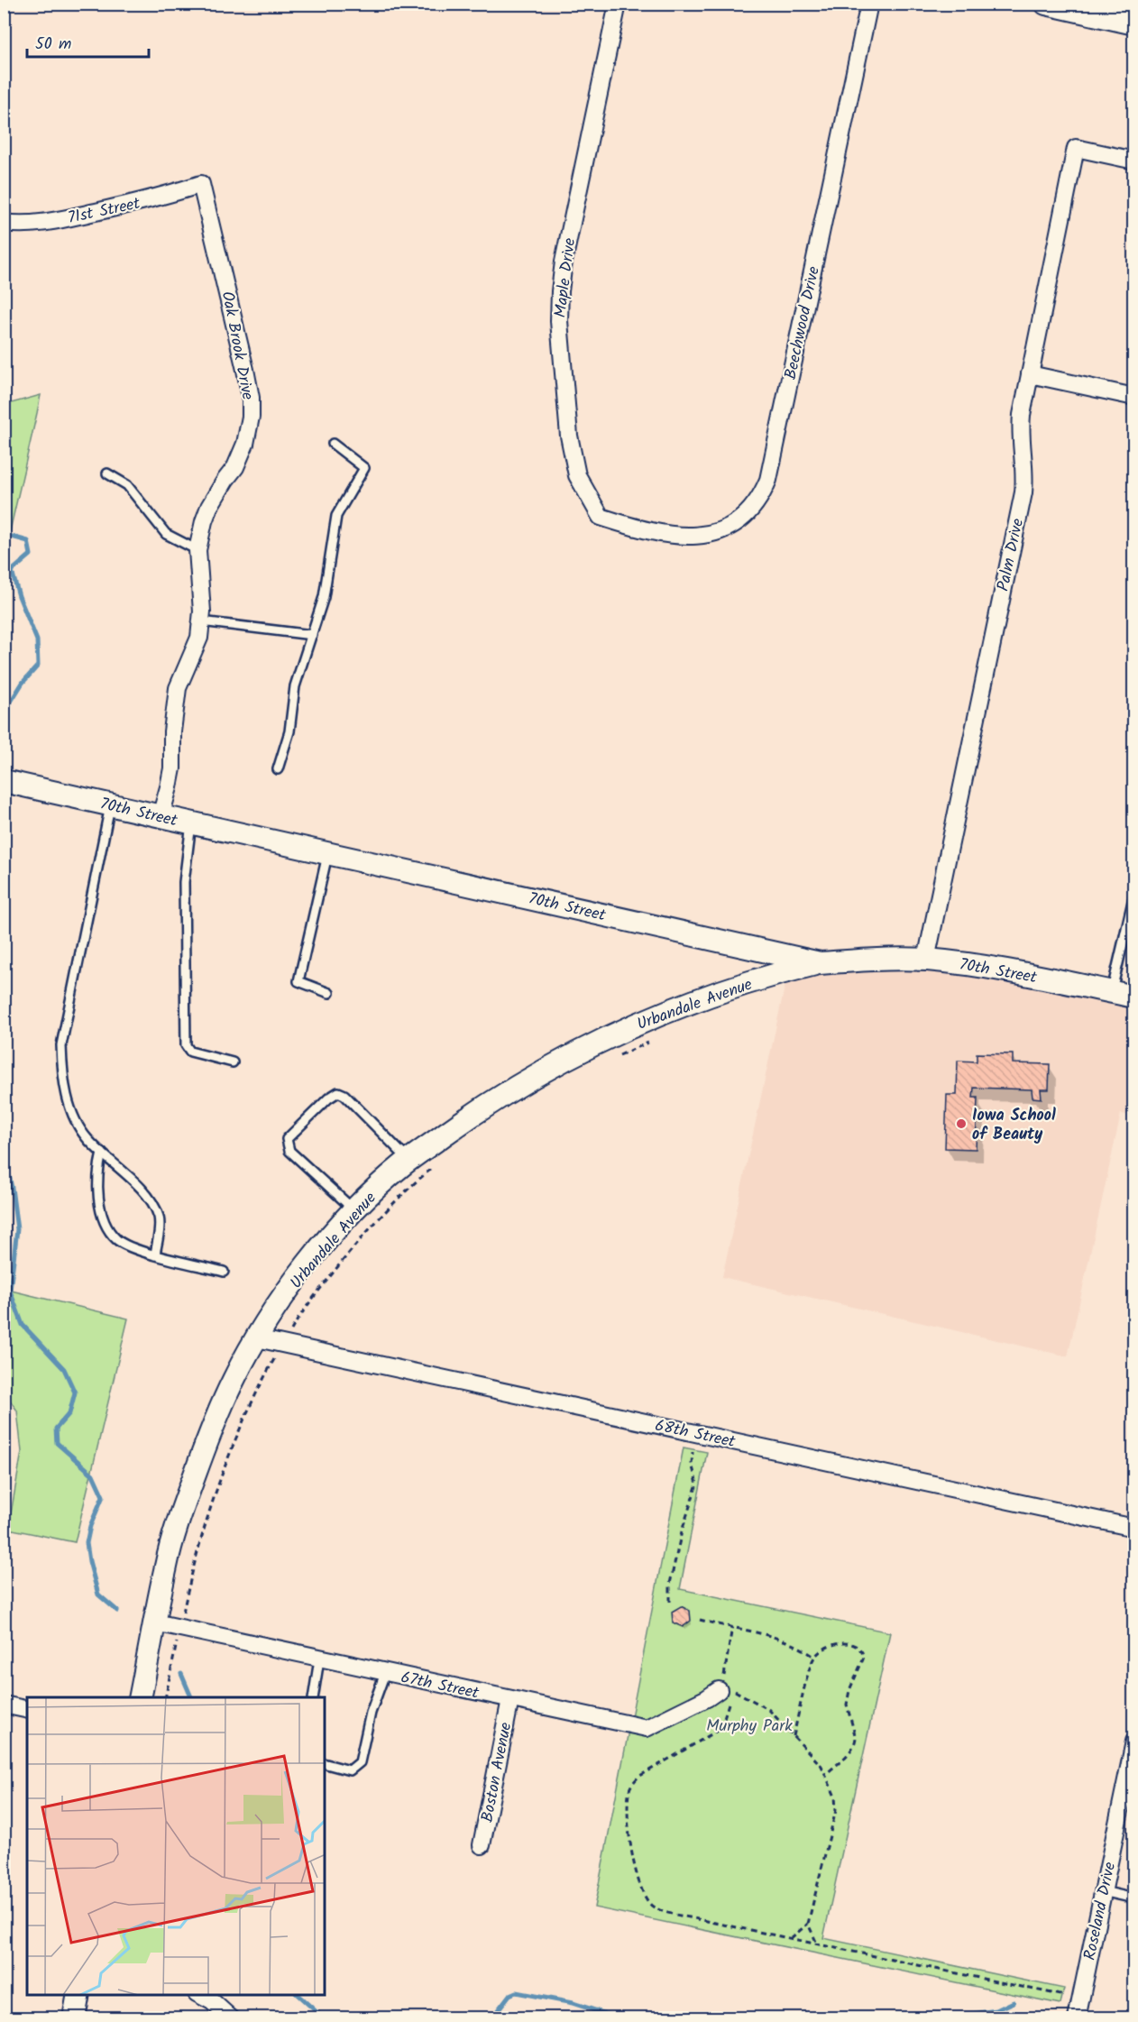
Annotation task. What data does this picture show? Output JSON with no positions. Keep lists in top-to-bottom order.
{
  "streets": {
    "street": [
      "71st Street",
      "Maple Drive",
      "Beechwood Drive",
      "Oak Brook Drive",
      "Palm Drive",
      "70th Street",
      "Urbandale Avenue",
      "68th Street",
      "67th Street",
      "Boston Avenue",
      "Roseland Drive"
    ]
  },
  "crossings": [
    ["71st Street", "Oak Brook Drive"],
    ["Maple Drive", "Beechwood Drive"],
    ["Oak Brook Drive", "70th Street"],
    ["Palm Drive", "70th Street"],
    ["70th Street", "Urbandale Avenue"],
    ["Urbandale Avenue", "68th Street"],
    ["Urbandale Avenue", "67th Street"],
    ["67th Street", "Boston Avenue"]
  ],
  "parks": ["Murphy Park"],
  "places": ["Iowa School of Beauty"],
  "scale_bar": "50 m"
}
